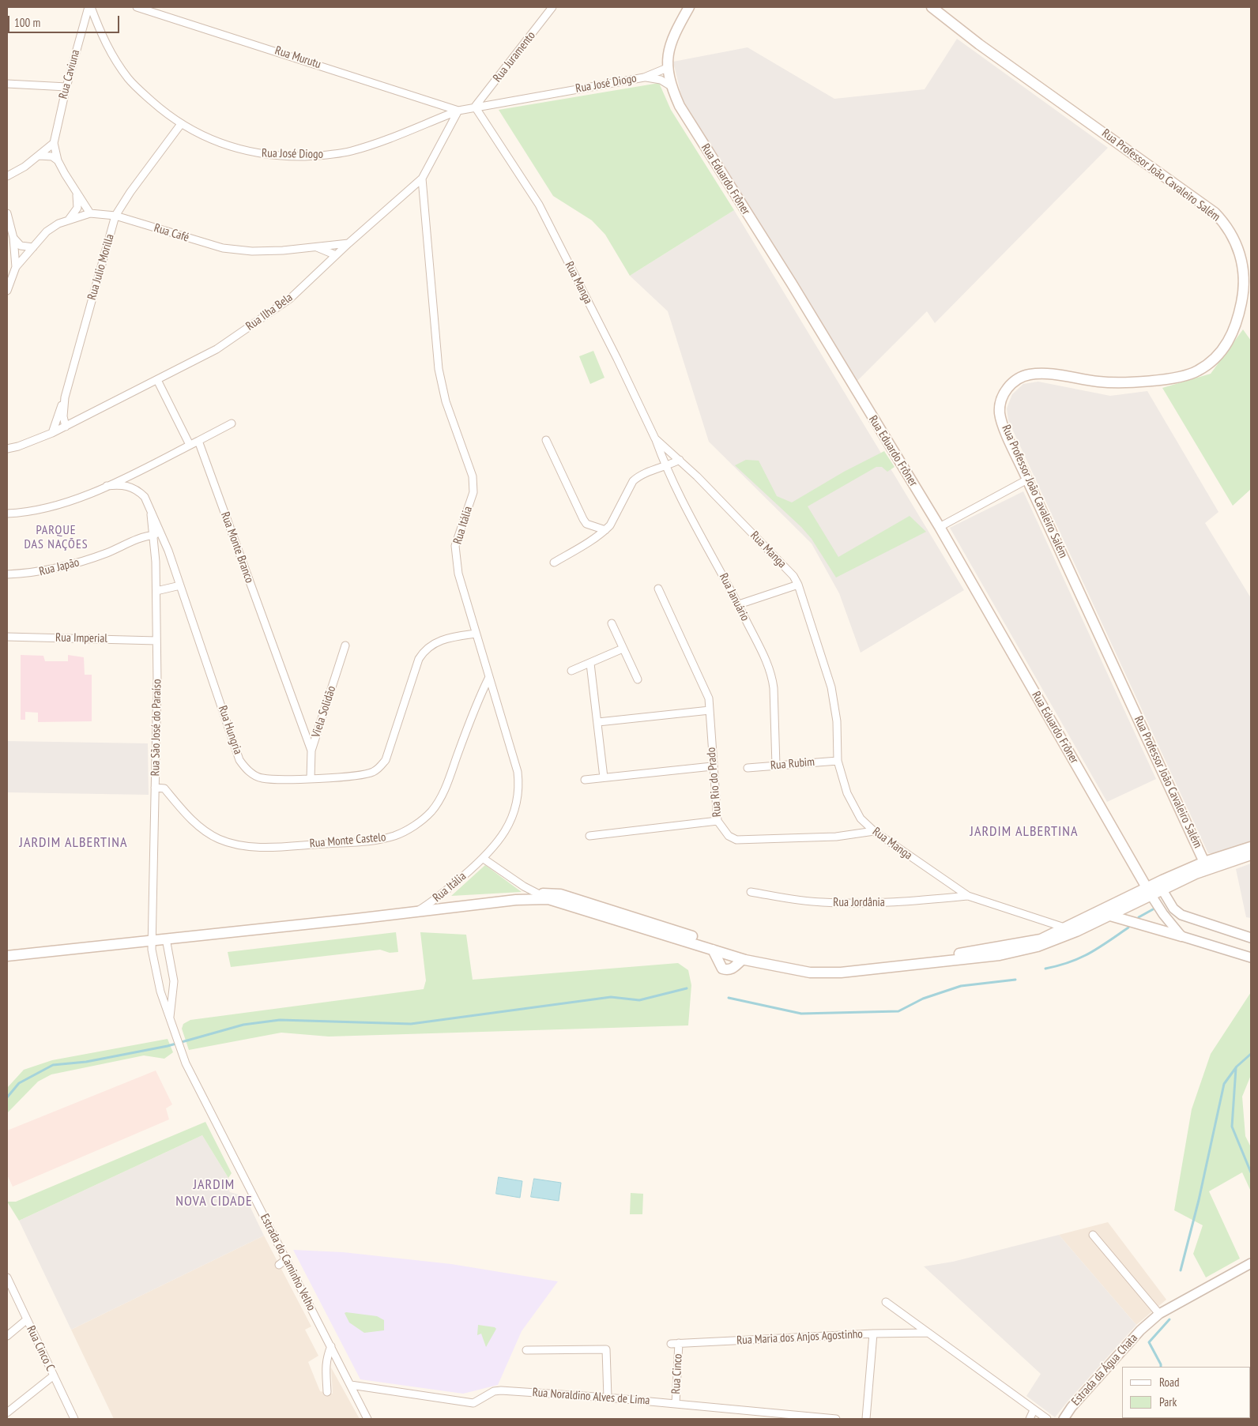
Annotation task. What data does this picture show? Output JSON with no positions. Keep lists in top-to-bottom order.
{
  "streets": {
    "main road": ["Rua Professor João Cavaleiro Salém", "Rua Eduardo Frôner"],
    "street": [
      "Rua Juramento",
      "Rua Murutu",
      "Rua Caviuna",
      "Rua José Diogo",
      "Rua Café",
      "Rua Julio Morilla",
      "Rua Manga",
      "Rua Ilha Bela",
      "Rua Itália",
      "Rua Monte Branco",
      "Rua Japão",
      "Rua Januário",
      "Rua Imperial",
      "Viela Solidão",
      "Rua São José do Paraíso",
      "Rua Hungria",
      "Rua Rubim",
      "Rua Rio do Prado",
      "Rua Monte Castelo",
      "Rua Jordânia",
      "Estrada do Caminho Velho",
      "Rua Maria dos Anjos Agostinho",
      "Rua Cinco C",
      "Estrada da Água Chata",
      "Rua Cinco",
      "Rua Noraldino Alves de Lima"
    ]
  },
  "crossings": [
    ["Rua Juramento", "Rua José Diogo"],
    ["Rua Juramento", "Rua Manga"],
    ["Rua Murutu", "Rua José Diogo"],
    ["Rua Murutu", "Rua Ilha Bela"],
    ["Rua Caviuna", "Rua José Diogo"],
    ["Rua José Diogo", "Rua Eduardo Frôner"],
    ["Rua José Diogo", "Rua Julio Morilla"],
    ["Rua José Diogo", "Rua Manga"],
    ["Rua José Diogo", "Rua Ilha Bela"],
    ["Rua Café", "Rua Julio Morilla"],
    ["Rua Café", "Rua Ilha Bela"],
    ["Rua Julio Morilla", "Rua Ilha Bela"],
    ["Rua Manga", "Rua Januário"],
    ["Rua Manga", "Rua Rubim"],
    ["Rua Manga", "Rua Rio do Prado"],
    ["Rua Manga", "Rua Jordânia"],
    ["Rua Ilha Bela", "Rua Itália"],
    ["Rua Itália", "Rua Hungria"],
    ["Rua Itália", "Rua Monte Castelo"],
    ["Rua Monte Branco", "Viela Solidão"],
    ["Rua Japão", "Rua São José do Paraíso"],
    ["Rua Januário", "Rua Rubim"],
    ["Rua Imperial", "Rua São José do Paraíso"],
    ["Viela Solidão", "Rua Hungria"],
    ["Rua São José do Paraíso", "Rua Hungria"],
    ["Rua São José do Paraíso", "Rua Monte Castelo"],
    ["Rua São José do Paraíso", "Estrada do Caminho Velho"],
    ["Estrada do Caminho Velho", "Rua Noraldino Alves de Lima"],
    ["Rua Maria dos Anjos Agostinho", "Rua Cinco"],
    ["Rua Cinco", "Rua Noraldino Alves de Lima"]
  ],
  "districts": [
    "PARQUE DAS NAÇÕES",
    "JARDIM ALBERTINA",
    "JARDIM ALBERTINA",
    "JARDIM NOVA CIDADE"
  ],
  "legend": ["Road", "Park"],
  "scale_bar": "100 m"
}
